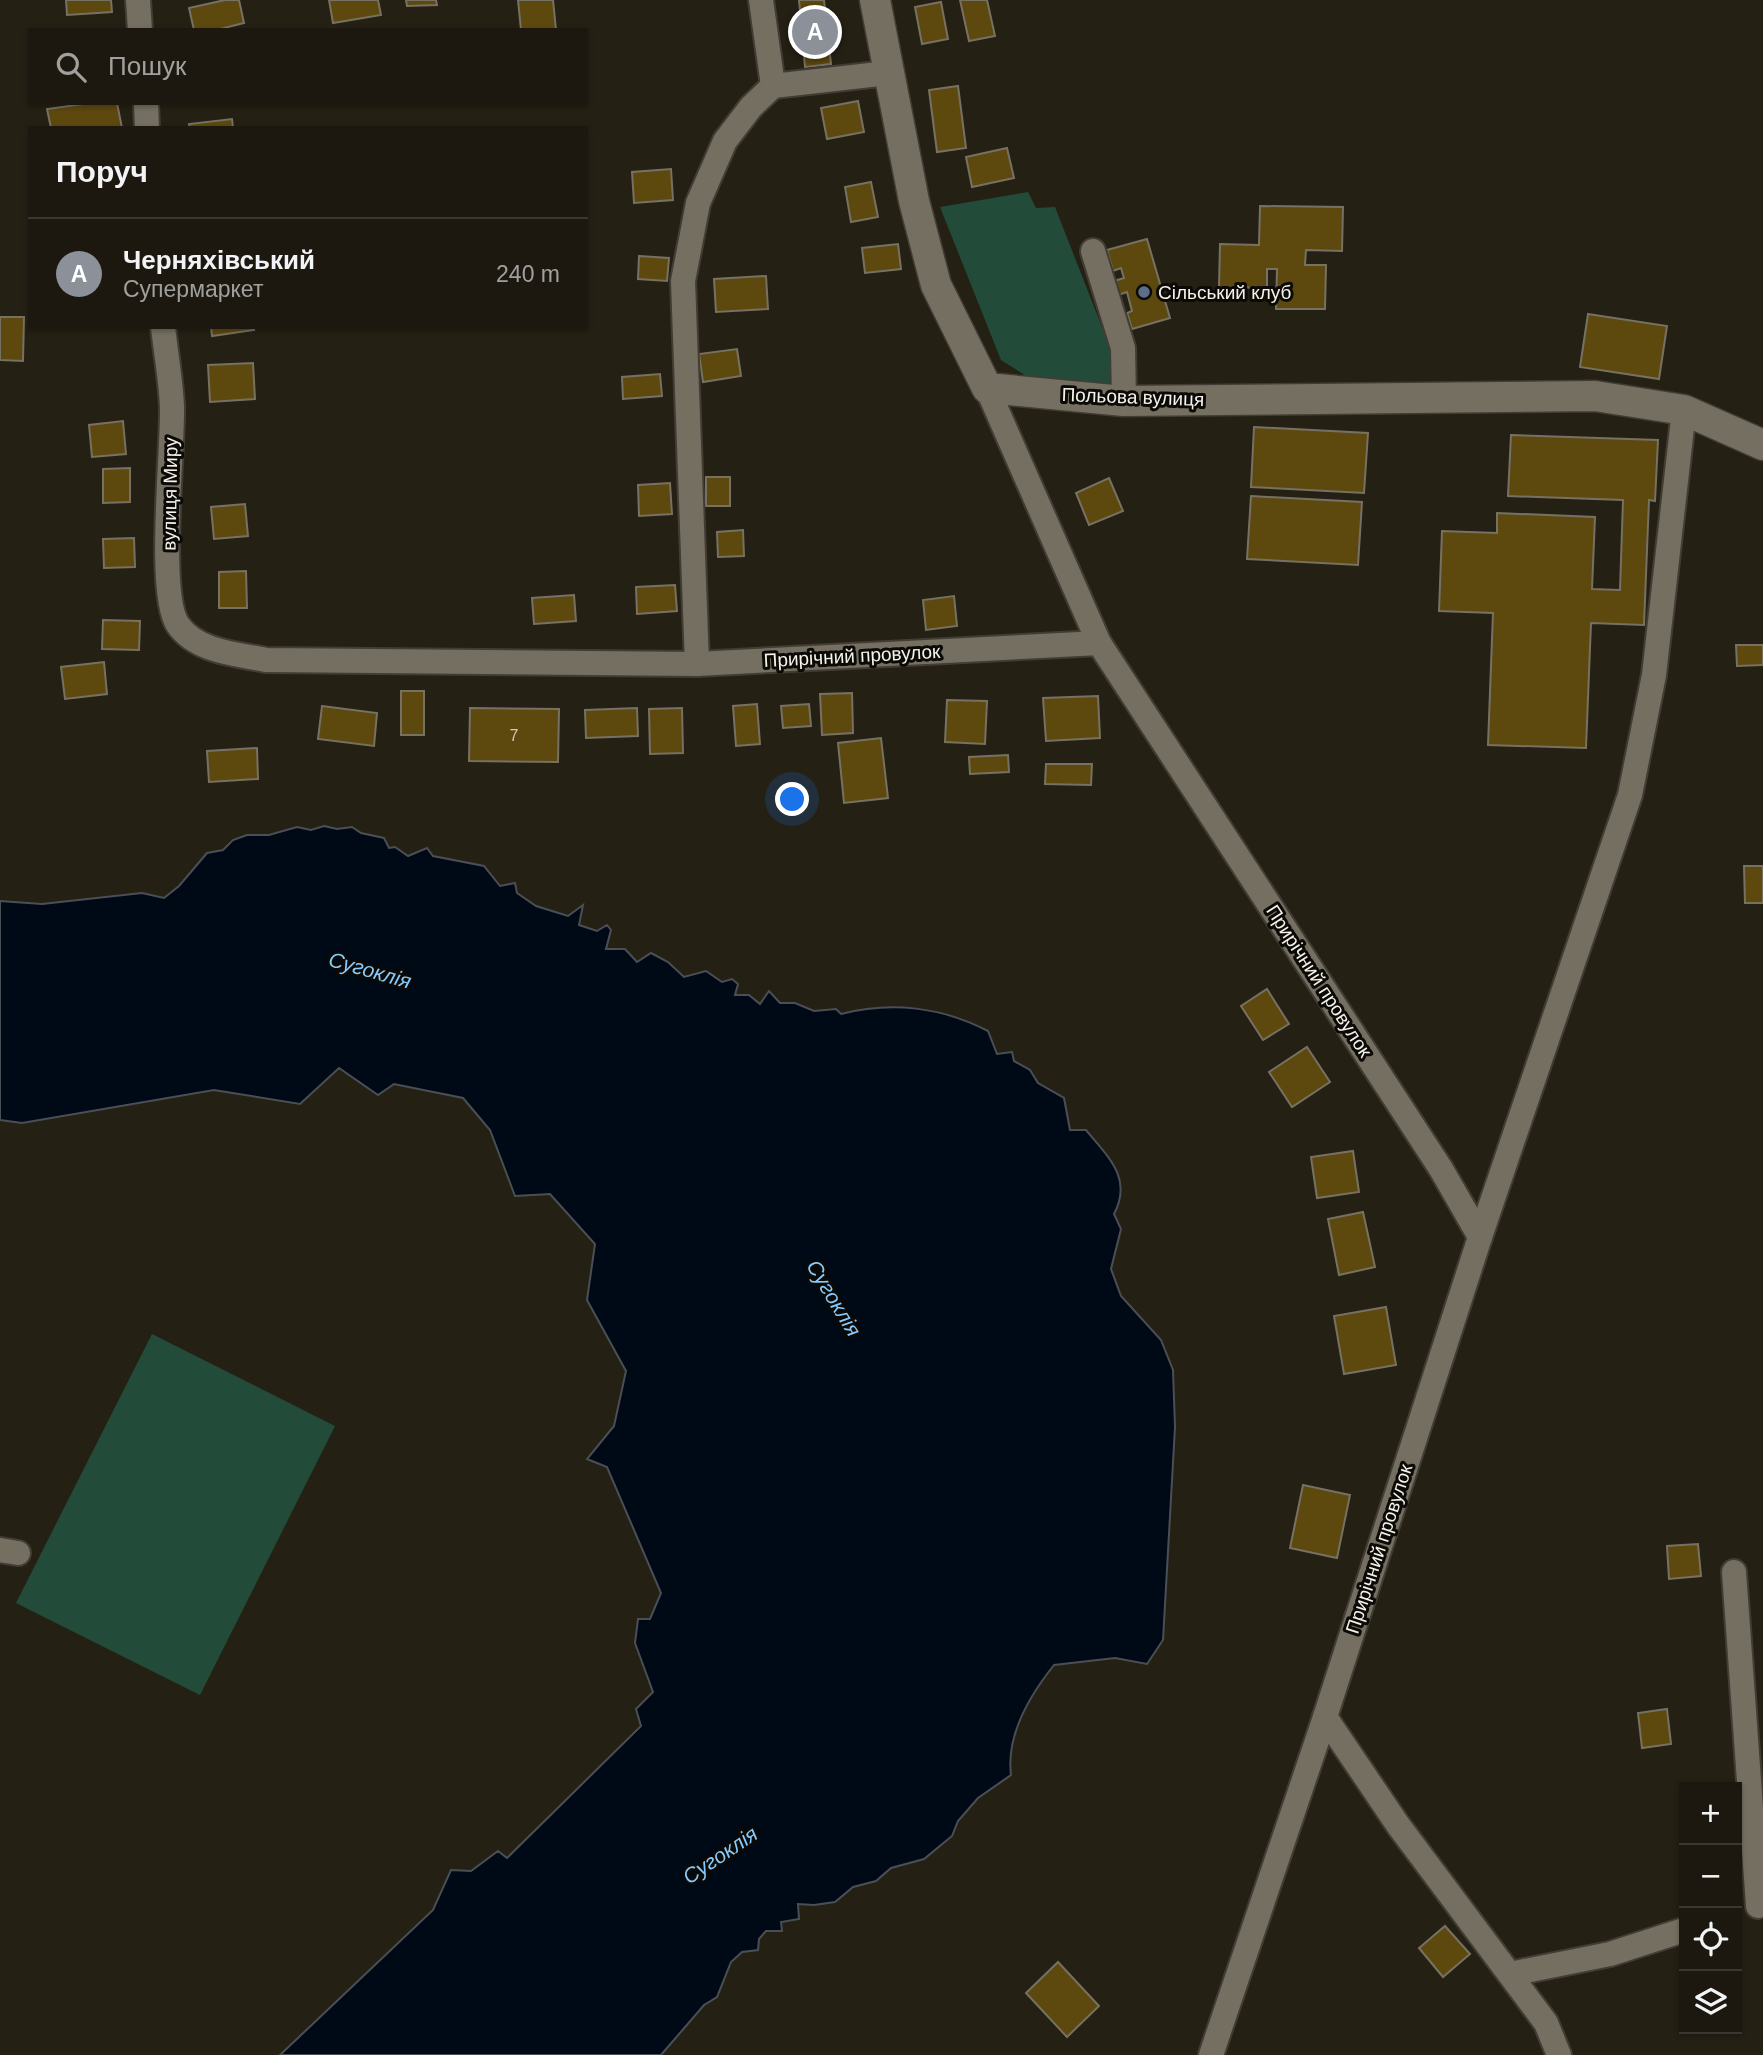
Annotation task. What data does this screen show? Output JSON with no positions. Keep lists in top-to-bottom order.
{
  "streets": {
    "street": ["Польова вулиця", "вулиця Миру", "Прирічний провулок"]
  },
  "crossings": [
    ["вулиця Миру", "Прирічний провулок"]
  ],
  "water": ["Сугоклія"],
  "places": ["Сільський клуб"],
  "house_numbers": ["7"],
  "page": {
    "pins": "A",
    "search": "Пошук",
    "heading": "Поруч",
    "list": [
      {
        "mark": "A",
        "name": "Черняхівський",
        "note": "Супермаркет",
        "value": "240 m"
      }
    ],
    "map_buttons": ["+", "−"]
  }
}
